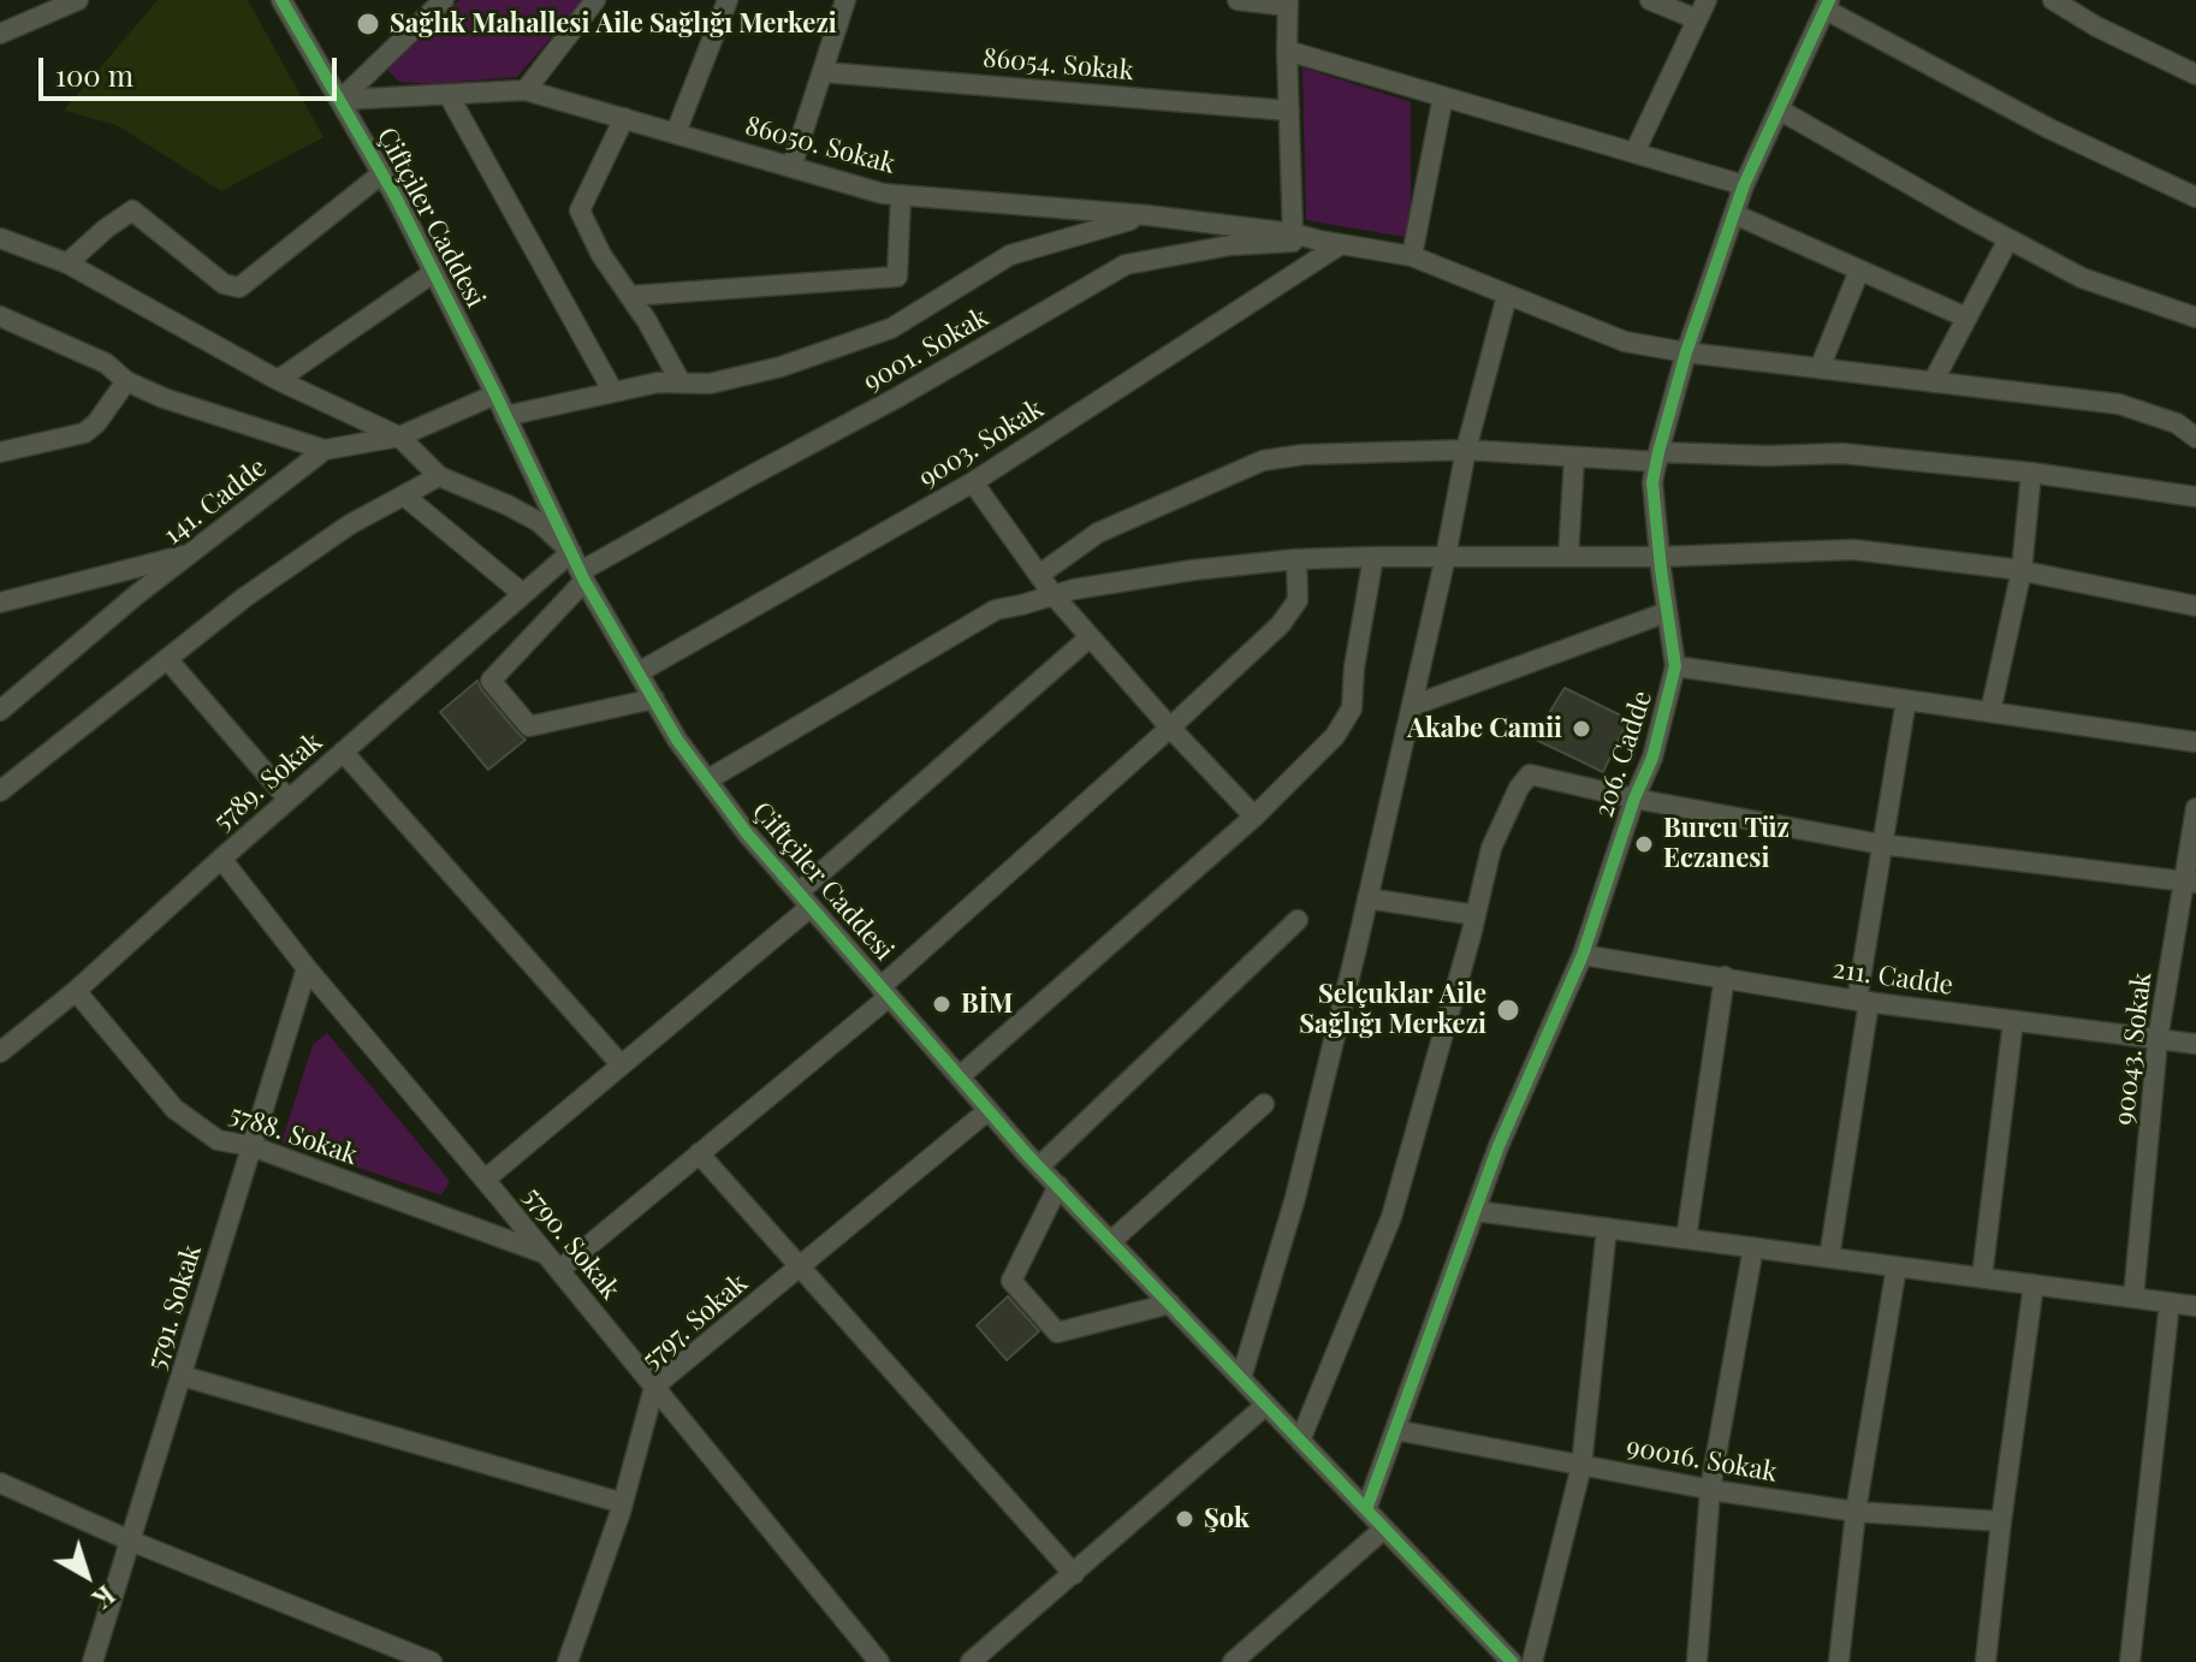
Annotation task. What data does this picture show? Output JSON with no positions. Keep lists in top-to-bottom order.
{
  "streets": {
    "street": [
      "86054. Sokak",
      "86050. Sokak",
      "Çiftçiler Caddesi",
      "9001. Sokak",
      "9003. Sokak",
      "141. Cadde",
      "206. Cadde",
      "5789. Sokak",
      "211. Cadde",
      "90043. Sokak",
      "5788. Sokak",
      "5790. Sokak",
      "5791. Sokak",
      "5797. Sokak",
      "90016. Sokak"
    ]
  },
  "crossings": [
    ["86050. Sokak", "Çiftçiler Caddesi"],
    ["86050. Sokak", "9001. Sokak"],
    ["Çiftçiler Caddesi", "9001. Sokak"],
    ["Çiftçiler Caddesi", "9003. Sokak"],
    ["Çiftçiler Caddesi", "141. Cadde"],
    ["Çiftçiler Caddesi", "206. Cadde"],
    ["Çiftçiler Caddesi", "5789. Sokak"],
    ["Çiftçiler Caddesi", "5797. Sokak"],
    ["206. Cadde", "211. Cadde"],
    ["206. Cadde", "90016. Sokak"],
    ["5789. Sokak", "5788. Sokak"],
    ["5789. Sokak", "5790. Sokak"],
    ["211. Cadde", "90043. Sokak"],
    ["5788. Sokak", "5790. Sokak"],
    ["5788. Sokak", "5791. Sokak"],
    ["5790. Sokak", "5791. Sokak"],
    ["5790. Sokak", "5797. Sokak"]
  ],
  "places": [
    "Sağlık Mahallesi Aile Sağlığı Merkezi",
    "Akabe Camii",
    "Burcu Tüz Eczanesi",
    "BİM",
    "Selçuklar Aile Sağlığı Merkezi",
    "Şok"
  ],
  "scale_bar": "100 m",
  "north": "bottom right"
}
